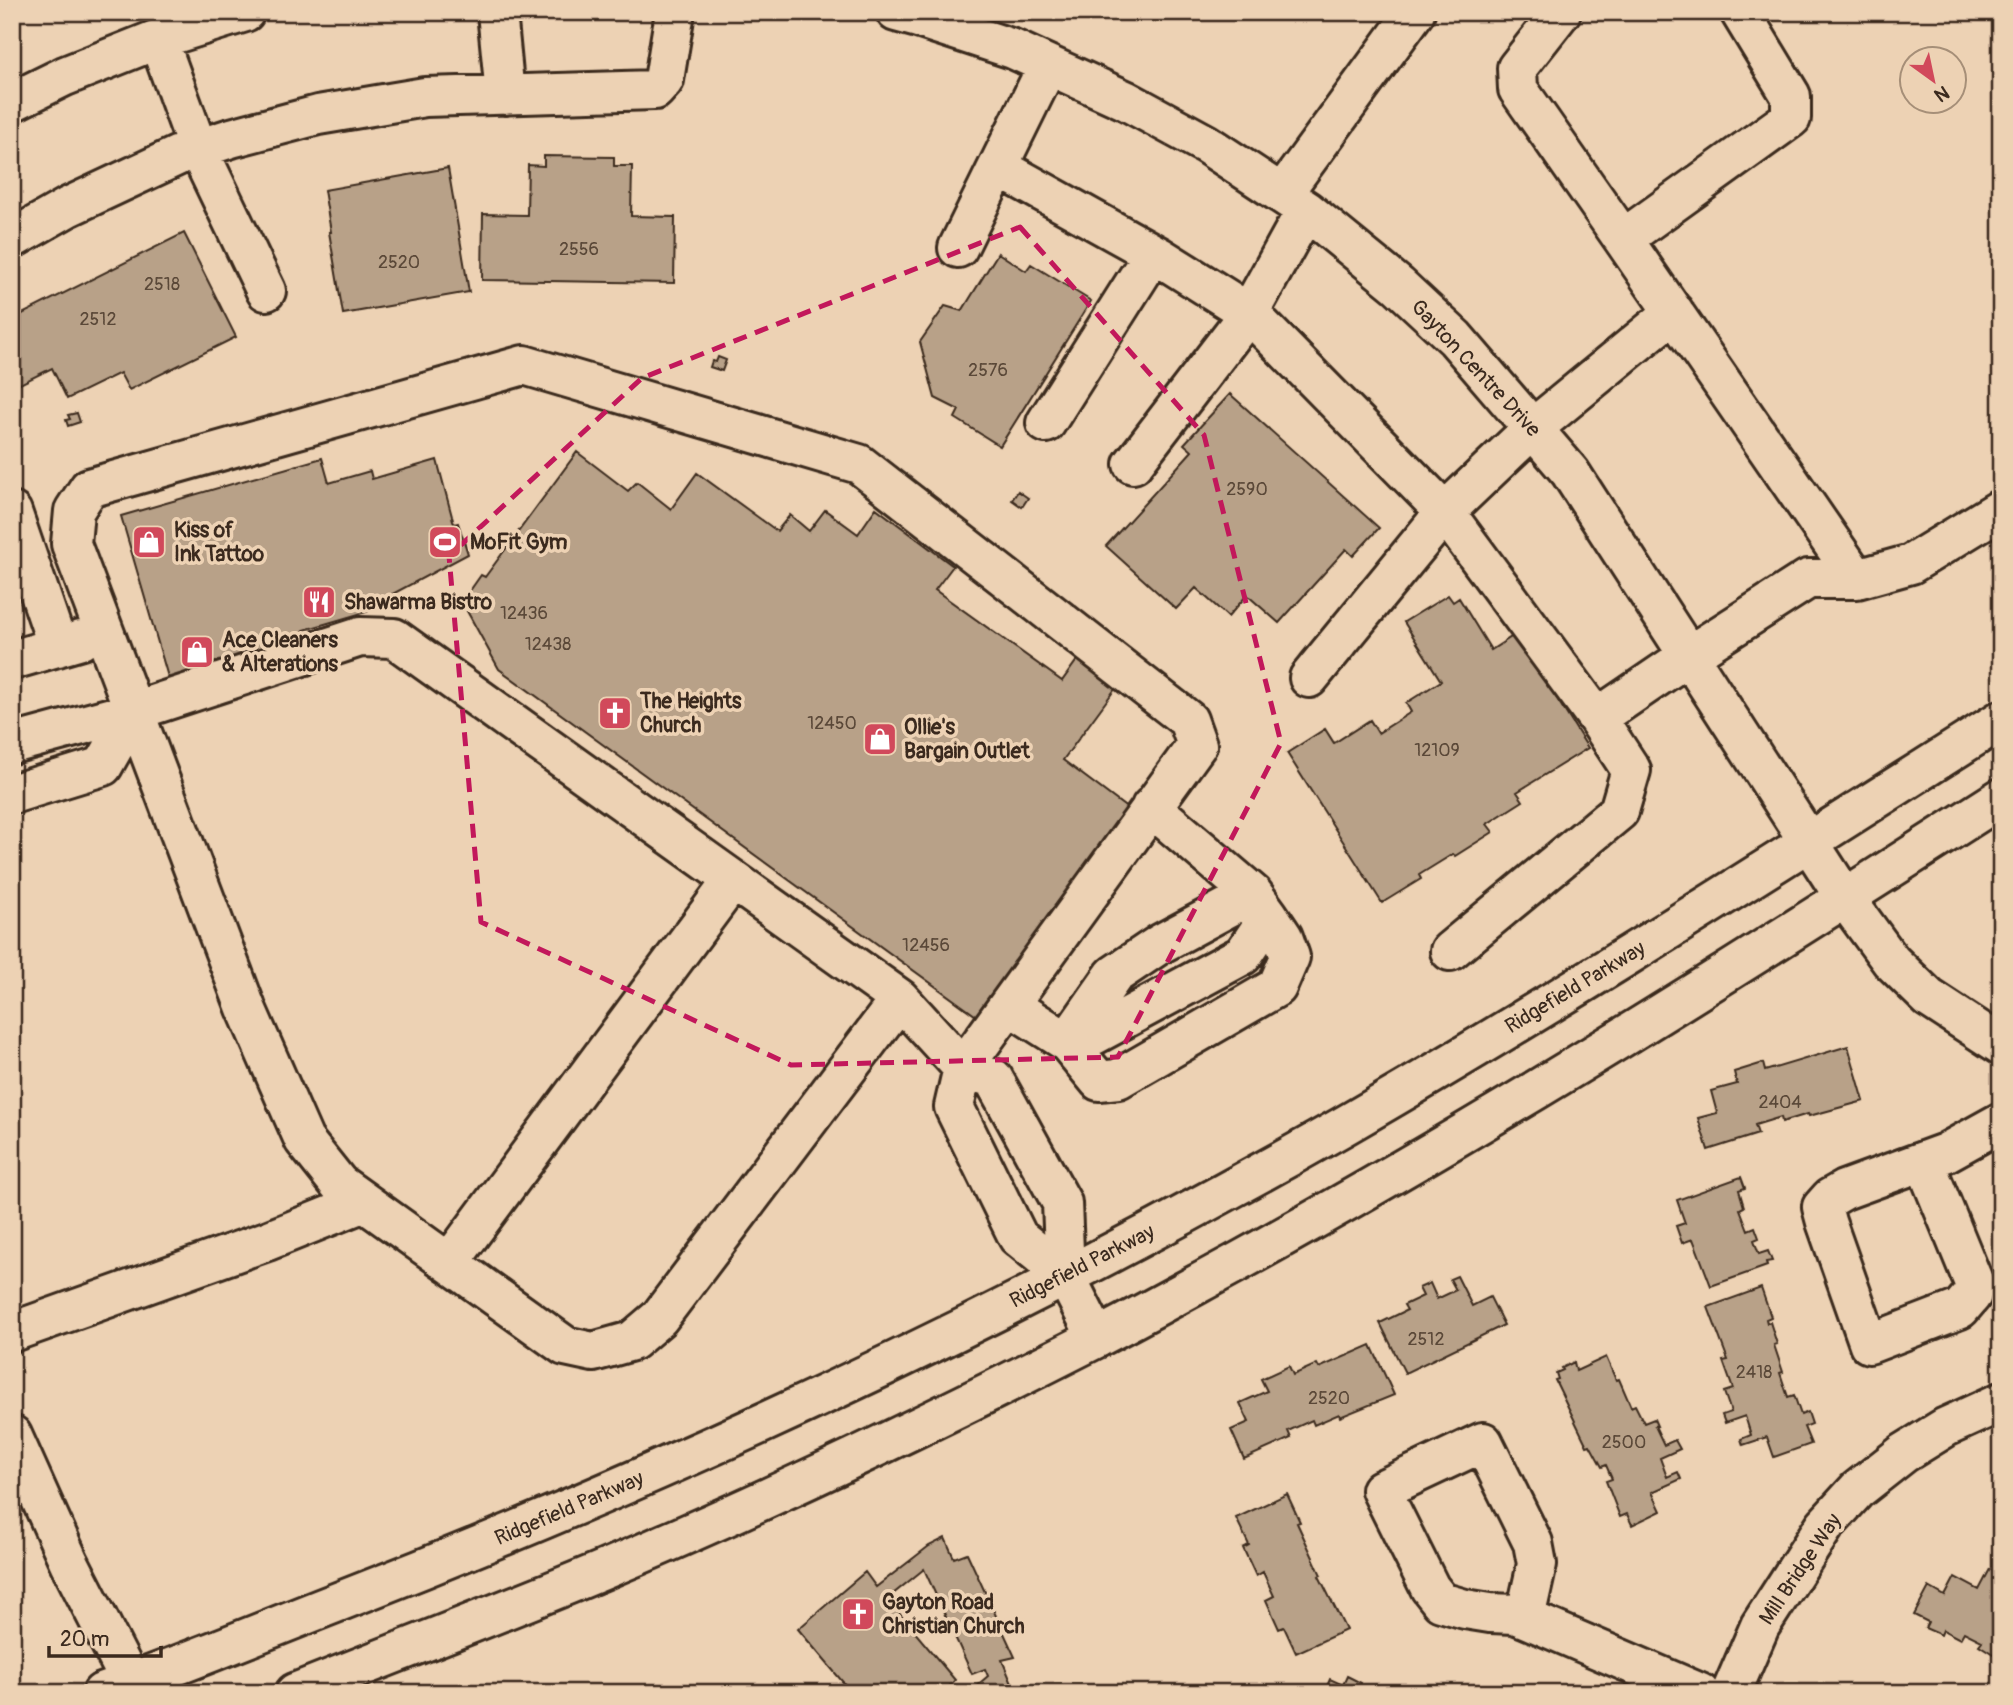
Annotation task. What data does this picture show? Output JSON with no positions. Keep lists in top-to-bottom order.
{
  "streets": {
    "main road": ["Gayton Centre Drive", "Ridgefield Parkway", "Mill Bridge Way"]
  },
  "crossings": [
    ["Gayton Centre Drive", "Ridgefield Parkway"]
  ],
  "places": {
    "shop": ["Kiss of Ink Tattoo", "Ace Cleaners & Alterations", "Ollie's Bargain Outlet"],
    "sports": ["MoFit Gym"],
    "restaurant": ["Shawarma Bistro"],
    "church": ["The Heights Church", "Gayton Road Christian Church"]
  },
  "house_numbers": [
    "2556",
    "2520",
    "2518",
    "2512",
    "2576",
    "2590",
    "12436",
    "12438",
    "12450",
    "12109",
    "12456",
    "2404",
    "2512",
    "2418",
    "2520",
    "2500"
  ],
  "scale_bar": "20 m",
  "north": "bottom right"
}
